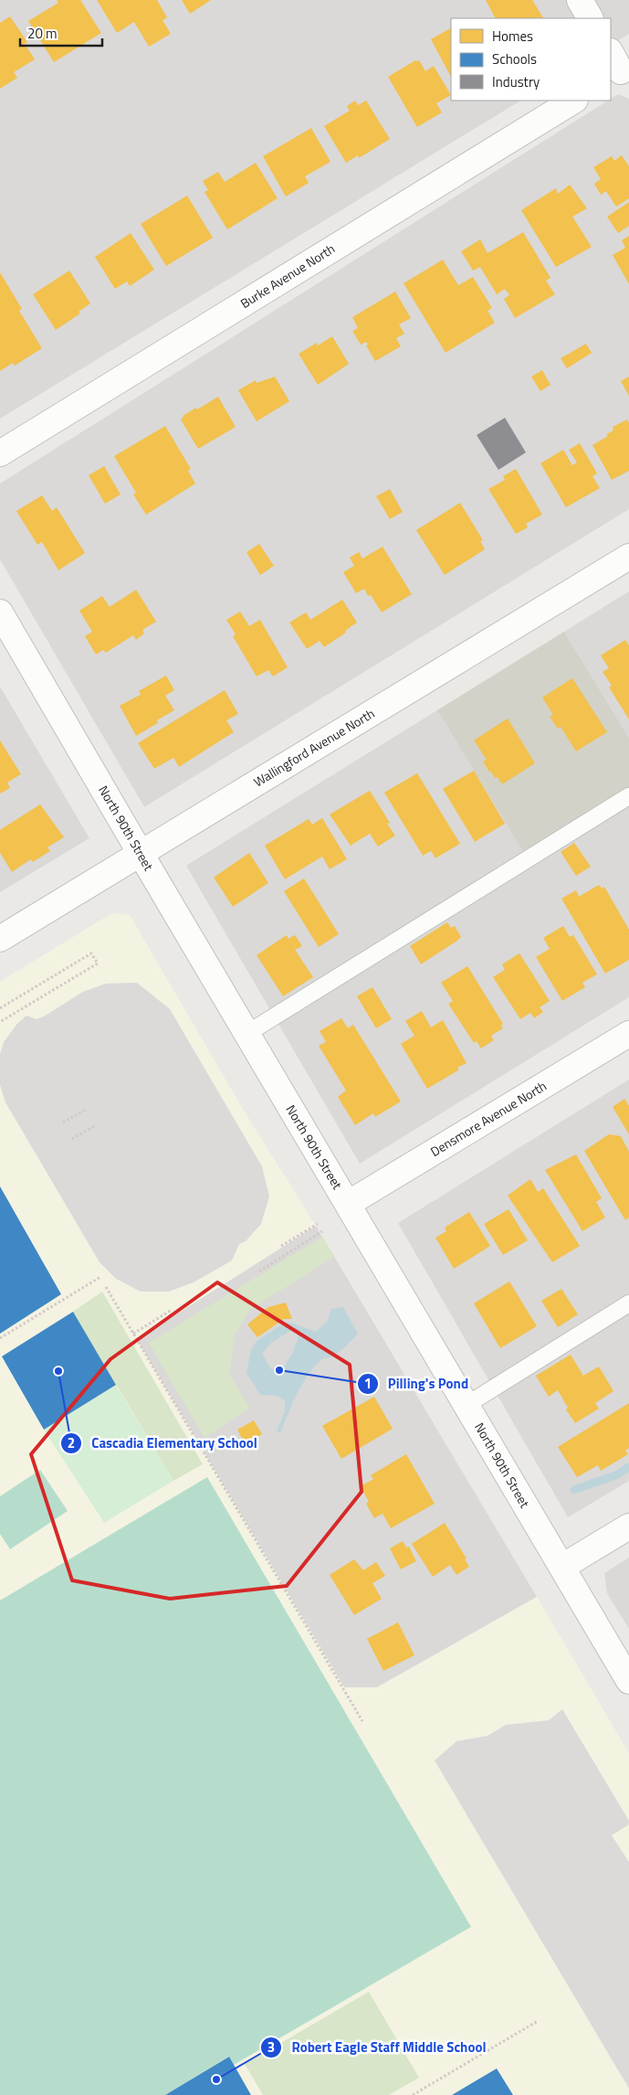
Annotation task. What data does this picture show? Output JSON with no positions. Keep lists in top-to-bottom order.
{
  "streets": {
    "street": [
      "Burke Avenue North",
      "Wallingford Avenue North",
      "North 90th Street",
      "Densmore Avenue North"
    ]
  },
  "crossings": [
    ["Wallingford Avenue North", "North 90th Street"],
    ["North 90th Street", "Densmore Avenue North"]
  ],
  "places": ["Pilling's Pond", "Cascadia Elementary School", "Robert Eagle Staff Middle School"],
  "legend": ["Homes", "Schools", "Industry"],
  "scale_bar": "20 m"
}
